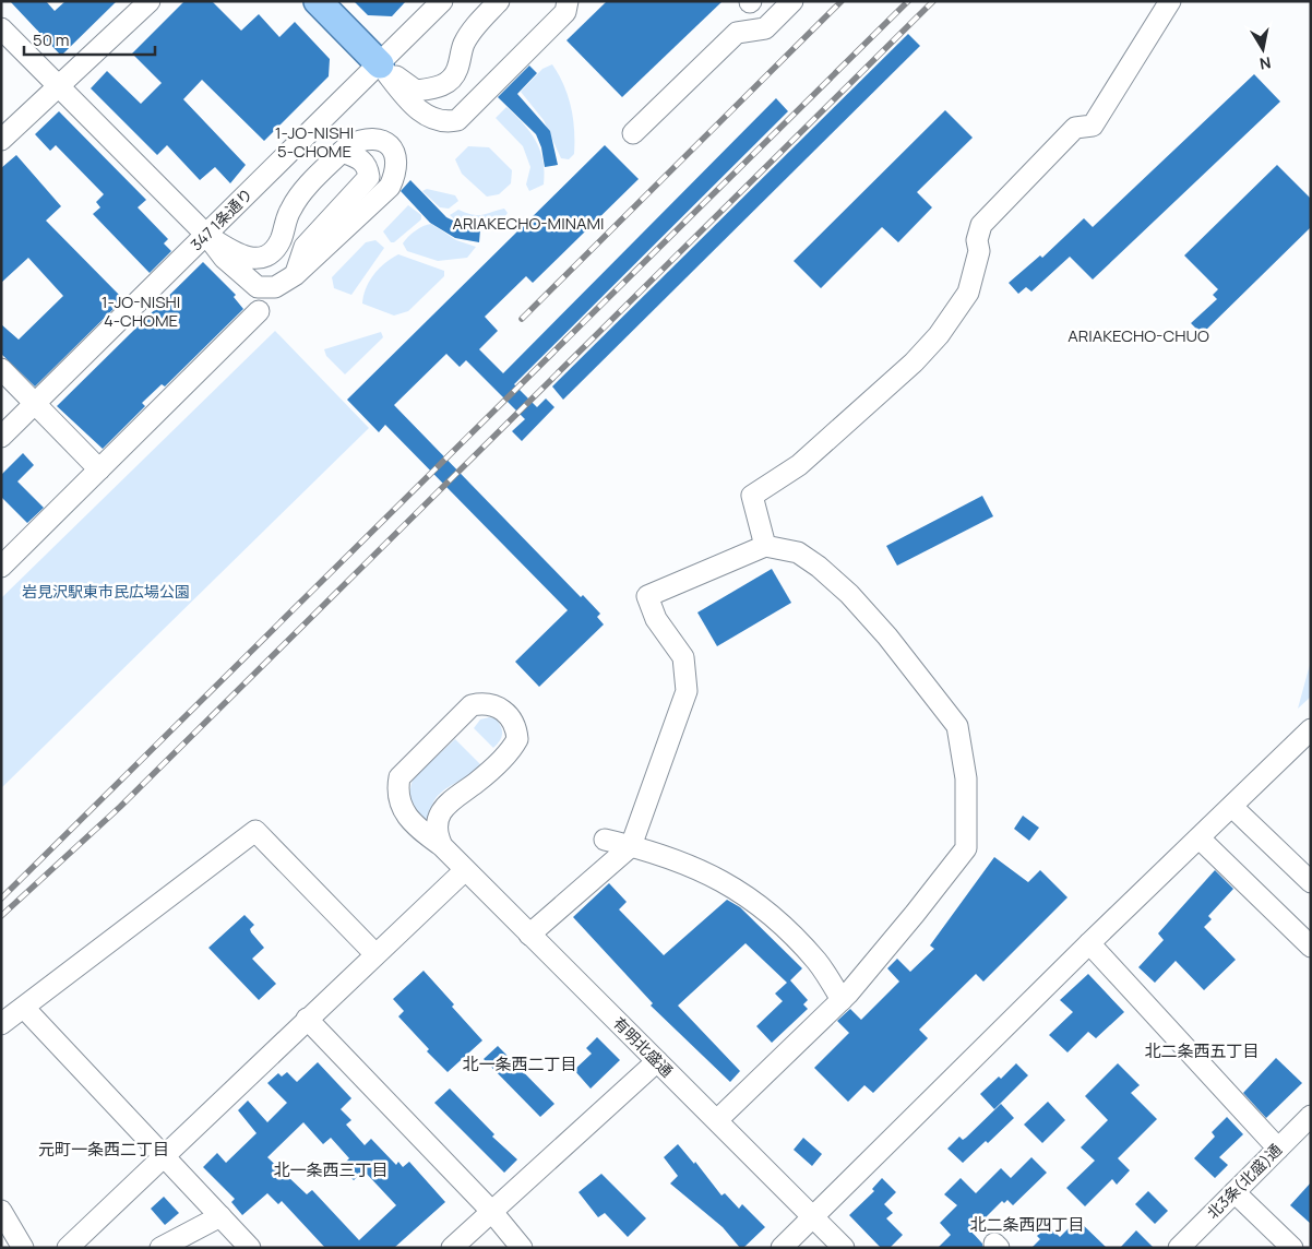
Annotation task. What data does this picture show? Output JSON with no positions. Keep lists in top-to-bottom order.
{
  "streets": {
    "street": ["347 1条通り", "有明北盛通", "北3条(北盛)通"]
  },
  "districts": [
    "1-JO-NISHI 5-CHOME",
    "ARIAKECHO-MINAMI",
    "1-JO-NISHI 4-CHOME",
    "ARIAKECHO-CHUO",
    "北二条西五丁目",
    "北一条西二丁目",
    "元町一条西二丁目",
    "北一条西三丁目",
    "北二条西四丁目"
  ],
  "parks": ["岩見沢駅東市民広場公園"],
  "scale_bar": "50 m",
  "north": "bottom"
}
